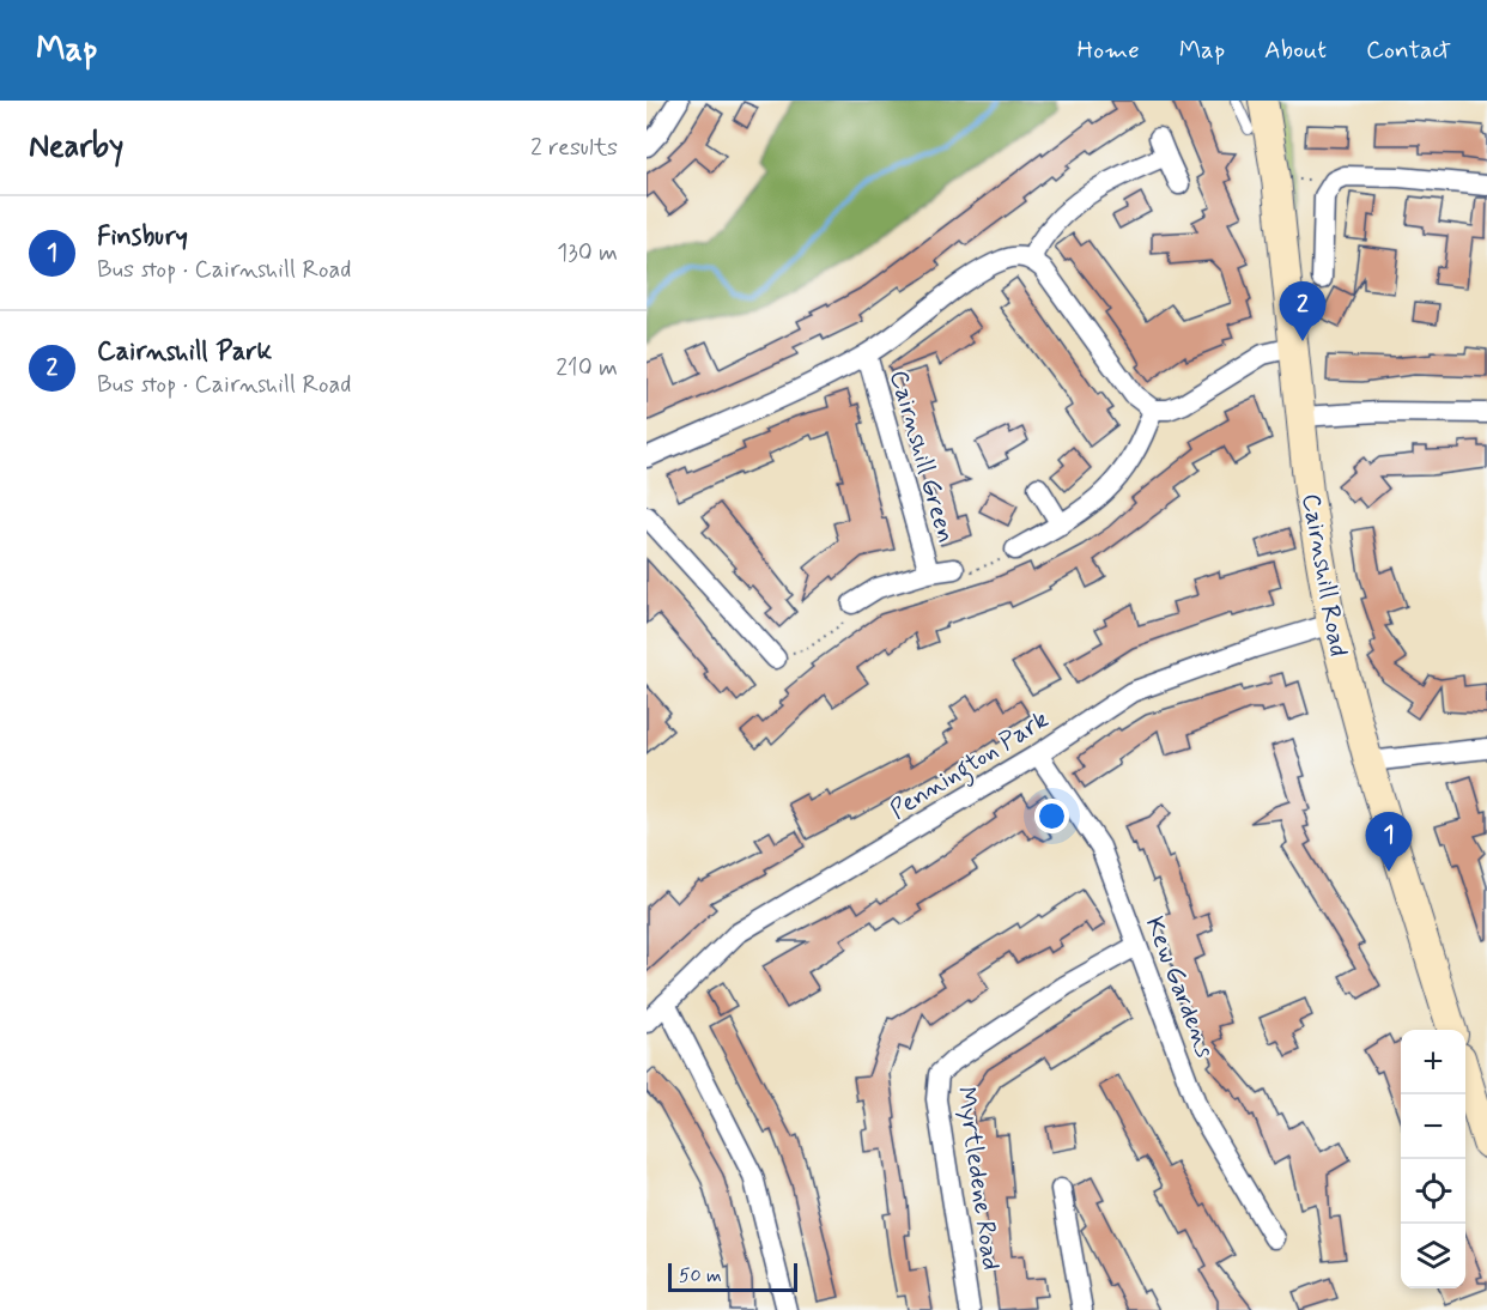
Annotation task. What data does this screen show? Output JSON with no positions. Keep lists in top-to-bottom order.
{
  "streets": {
    "street": [
      "Cairnshill Green",
      "Cairnshill Road",
      "Pennington Park",
      "Kew Gardens",
      "Myrtledene Road"
    ]
  },
  "crossings": [
    ["Cairnshill Road", "Pennington Park"],
    ["Pennington Park", "Kew Gardens"],
    ["Kew Gardens", "Myrtledene Road"]
  ],
  "scale_bar": "50 m",
  "page": {
    "header": "Map",
    "nav": [
      "Home",
      "Map",
      "About",
      "Contact"
    ],
    "heading": ["Nearby", "2 results"],
    "list": [
      {
        "mark": "1",
        "name": "Finsbury",
        "note": "Bus stop · Cairnshill Road",
        "value": "130 m"
      },
      {
        "mark": "2",
        "name": "Cairnshill Park",
        "note": "Bus stop · Cairnshill Road",
        "value": "210 m"
      }
    ],
    "pins": ["2", "1"],
    "map_buttons": ["+", "−"],
    "scale": "50 m"
  }
}
